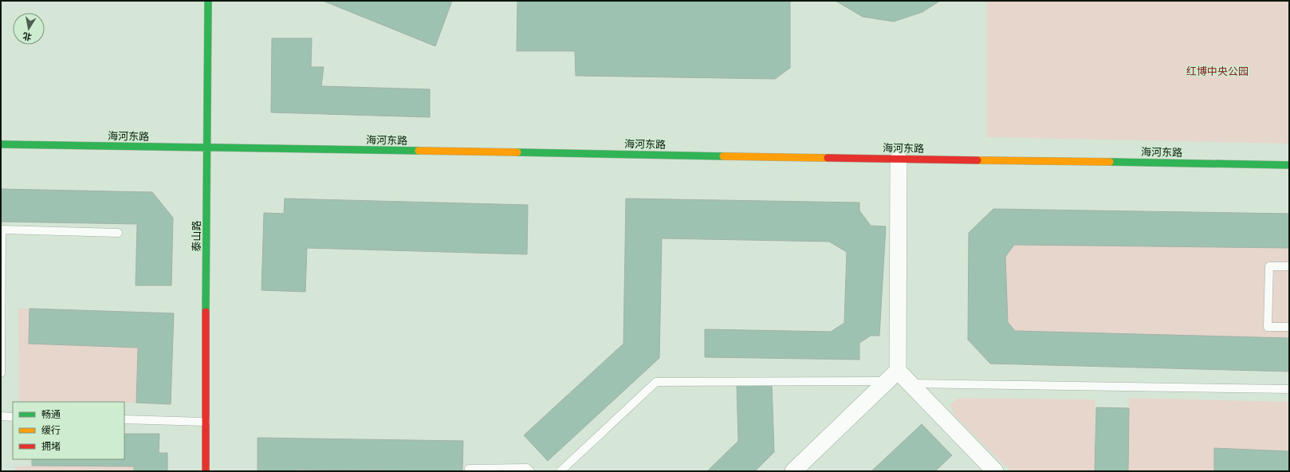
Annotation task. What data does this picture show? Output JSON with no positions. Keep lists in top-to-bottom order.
{
  "streets": {
    "street": ["海河东路", "泰山路"]
  },
  "crossings": [
    ["海河东路", "泰山路"]
  ],
  "parks": ["红博中央公园"],
  "legend": ["畅通", "缓行", "拥堵"],
  "north": "bottom"
}
